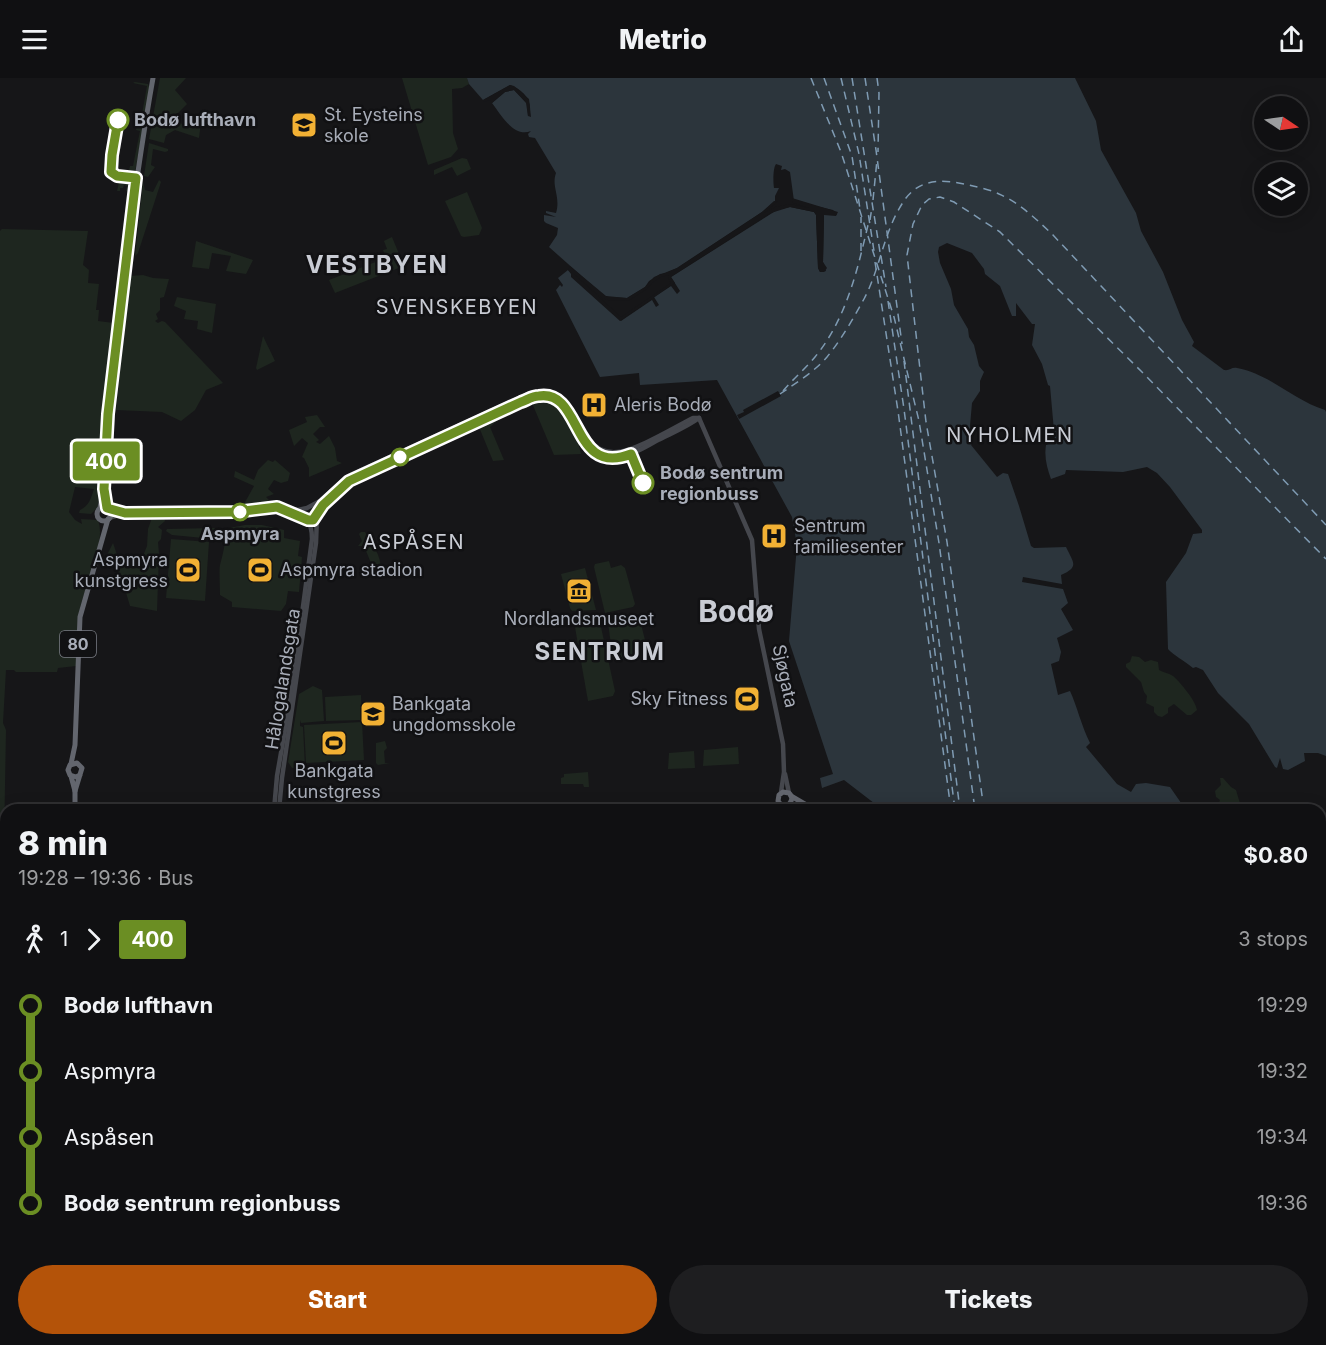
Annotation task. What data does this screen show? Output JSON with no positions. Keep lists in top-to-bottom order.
{
  "streets": {
    "highway": ["80", "Sjøgata"],
    "street": ["Hålogalandsgata"]
  },
  "districts": [
    "VESTBYEN",
    "SVENSKEBYEN",
    "NYHOLMEN",
    "ASPÅSEN",
    "Bodø",
    "SENTRUM"
  ],
  "places": {
    "other": ["Bodø lufthavn", "Bodø sentrum regionbuss", "Aspmyra"],
    "school or university": ["St. Eysteins skole", "Bankgata ungdomsskole"],
    "hospital": ["Aleris Bodø", "Sentrum familiesenter"],
    "sports": [
      "Aspmyra kunstgress",
      "Aspmyra stadion",
      "Sky Fitness",
      "Bankgata kunstgress"
    ],
    "museum": ["Nordlandsmuseet"]
  },
  "lines": ["bus line 400"],
  "north": "right",
  "page": {
    "header": "Metrio",
    "on_map": "400",
    "heading": ["8 min", "19:28 – 19:36 · Bus", "$0.80"],
    "legs": ["1", "400", "3 stops"],
    "list": [
      {
        "name": "Bodø lufthavn",
        "value": "19:29"
      },
      {
        "name": "Aspmyra",
        "value": "19:32"
      },
      {
        "name": "Aspåsen",
        "value": "19:34"
      },
      {
        "name": "Bodø sentrum regionbuss",
        "value": "19:36"
      }
    ],
    "buttons": ["Start", "Tickets"]
  }
}
